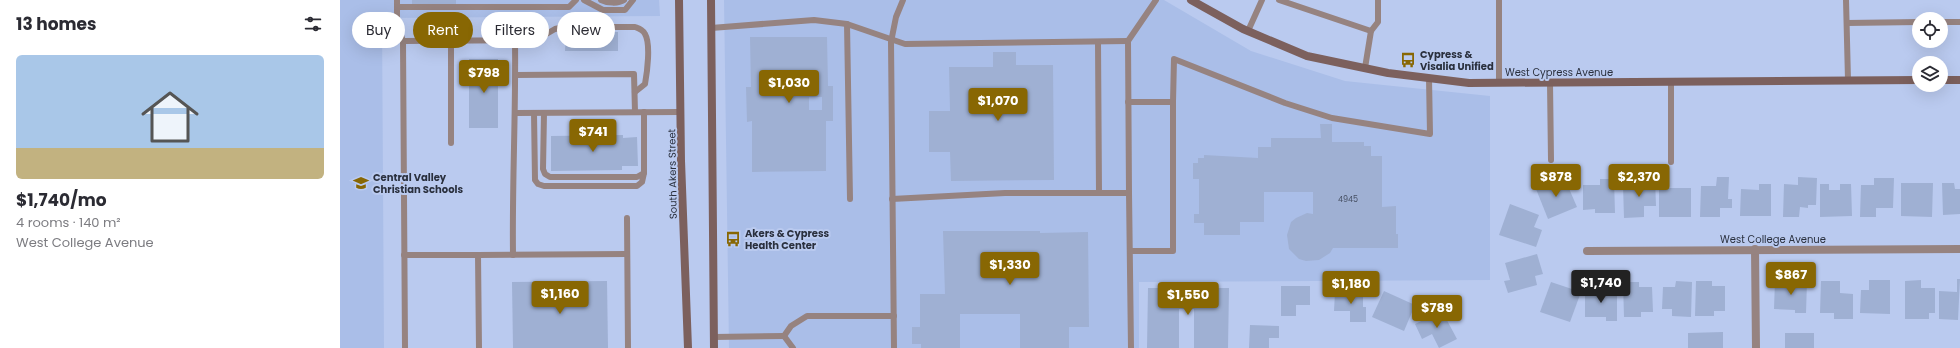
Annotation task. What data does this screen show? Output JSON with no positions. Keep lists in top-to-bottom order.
{
  "streets": {
    "street": ["West Cypress Avenue", "South Akers Street", "West College Avenue"]
  },
  "places": {
    "bus stop": ["Cypress & Visalia Unified", "Akers & Cypress Health Center"],
    "school or university": ["Central Valley Christian Schools"]
  },
  "house_numbers": ["4945"],
  "page": {
    "heading": "13 homes",
    "chip": [
      "Buy",
      "Rent",
      "Filters",
      "New"
    ],
    "list": [
      {
        "name": "$1,740/mo",
        "note": "4 rooms · 140 m² · West College Avenue"
      }
    ],
    "price": [
      "$798",
      "$1,030",
      "$1,070",
      "$741",
      "$878",
      "$2,370",
      "$1,330",
      "$867",
      "$1,740",
      "$1,180",
      "$1,160",
      "$1,550",
      "$789"
    ]
  }
}
